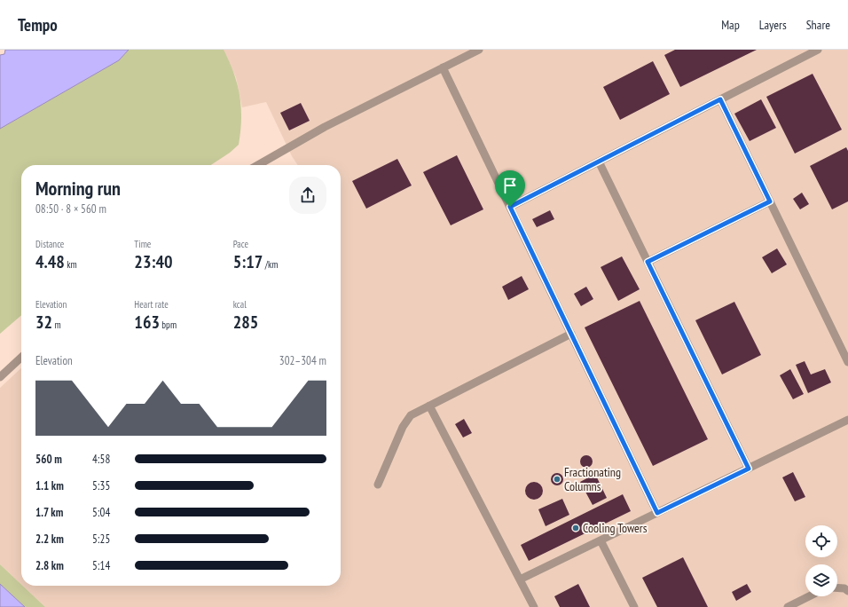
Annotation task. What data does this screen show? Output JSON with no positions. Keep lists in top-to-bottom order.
{
  "places": ["Fractionating Columns", "Cooling Towers"],
  "page": {
    "header": "Tempo",
    "nav": ["Map", "Layers", "Share"],
    "heading": ["Morning run", "08:50 · 8 × 560 m"],
    "stats": [
      ["Distance", "4.48 km"],
      ["Time", "23:40"],
      ["Pace", "5:17 /km"],
      ["Elevation", "32 m"],
      ["Heart rate", "163 bpm"],
      ["kcal", "285"]
    ],
    "chart": ["Elevation", "302–304 m"],
    "list": [
      {
        "name": "560 m",
        "note": "4:58"
      },
      {
        "name": "1.1 km",
        "note": "5:35"
      },
      {
        "name": "1.7 km",
        "note": "5:04"
      },
      {
        "name": "2.2 km",
        "note": "5:25"
      },
      {
        "name": "2.8 km",
        "note": "5:14"
      }
    ]
  }
}
